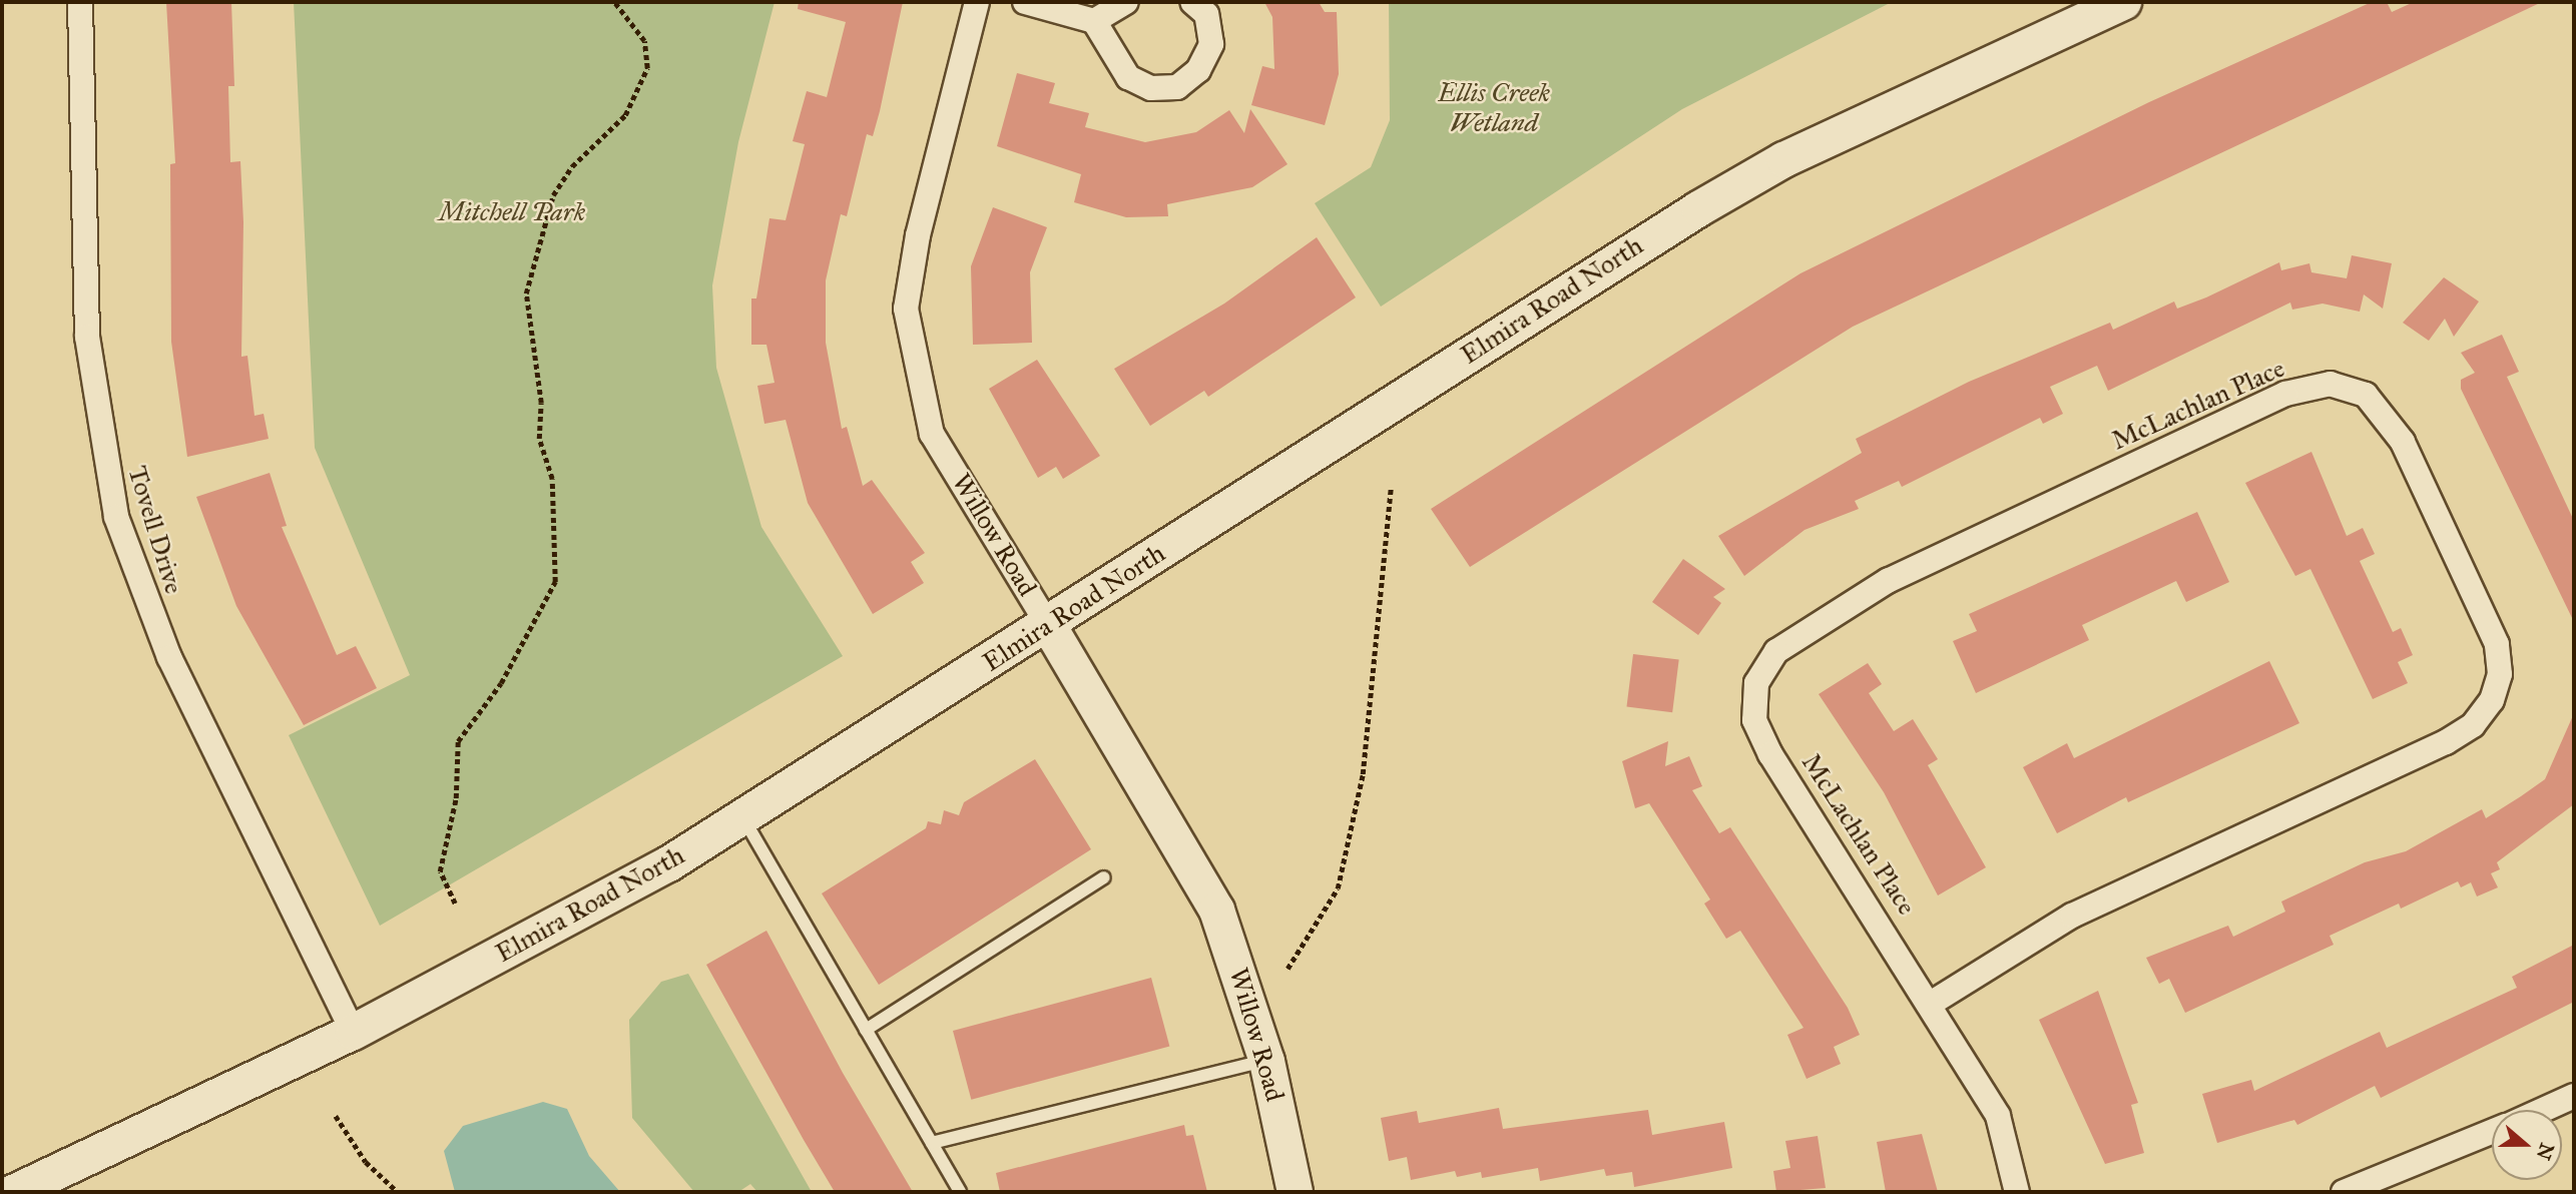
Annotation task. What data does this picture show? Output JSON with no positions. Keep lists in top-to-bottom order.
{
  "streets": {
    "main road": ["Elmira Road North", "Willow Road"],
    "street": ["McLachlan Place", "Tovell Drive"]
  },
  "crossings": [
    ["Elmira Road North", "Tovell Drive"],
    ["Elmira Road North", "Willow Road"]
  ],
  "parks": ["Ellis Creek Wetland", "Mitchell Park"],
  "north": "right"
}
